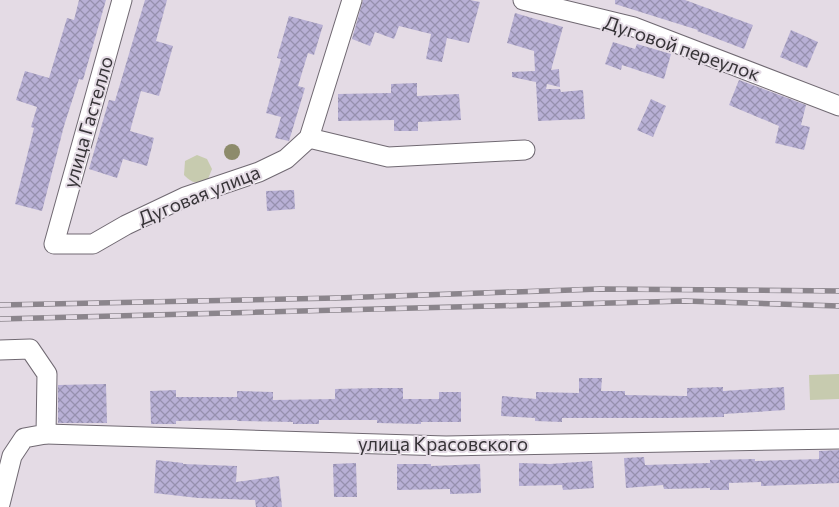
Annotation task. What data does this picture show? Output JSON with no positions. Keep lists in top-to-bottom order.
{
  "streets": {
    "street": [
      "Дуговой переулок",
      "улица Гастелло",
      "Дуговая улица",
      "улица Красовского"
    ]
  },
  "crossings": [
    ["улица Гастелло", "Дуговая улица"]
  ]
}
